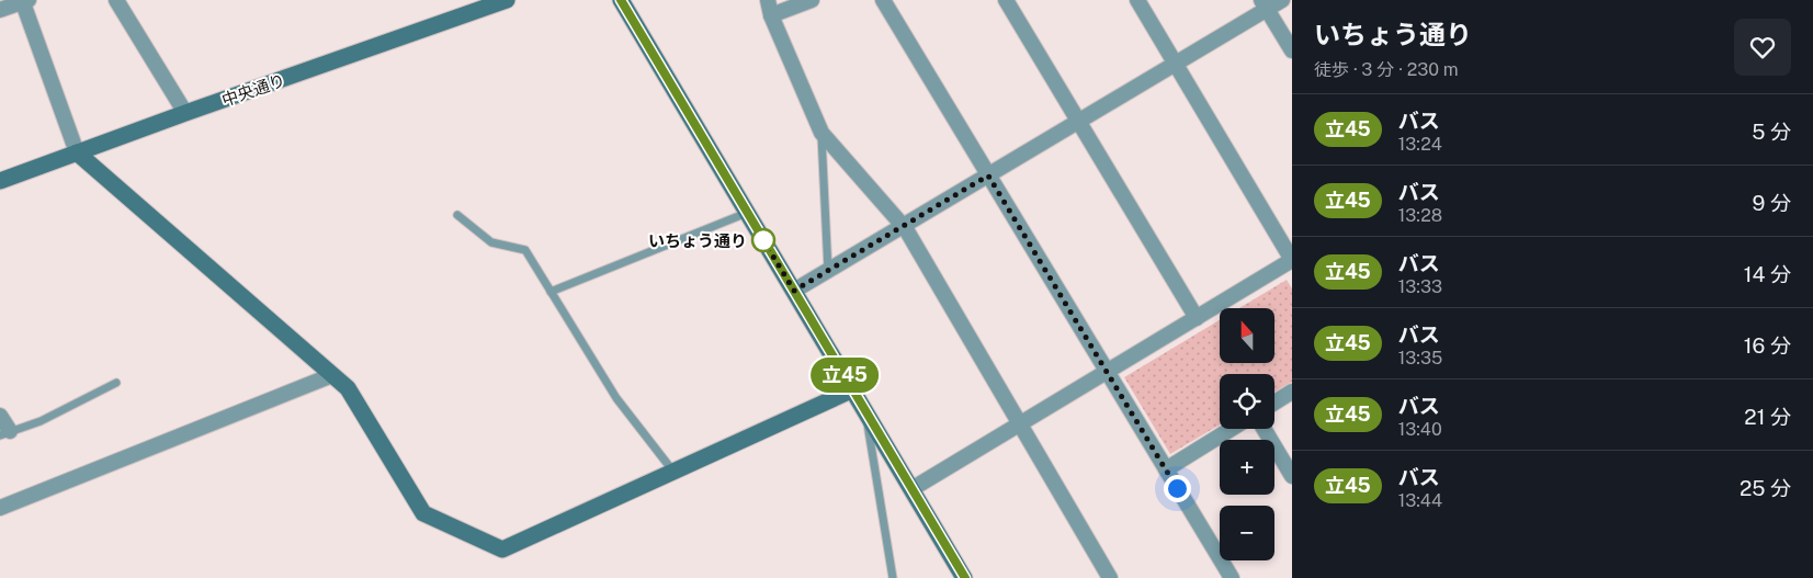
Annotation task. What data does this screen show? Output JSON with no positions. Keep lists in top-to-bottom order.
{
  "streets": {
    "street": ["中央通り"]
  },
  "places": ["いちょう通り"],
  "lines": ["bus line 立45"],
  "north": "top",
  "page": {
    "on_map": "立45",
    "heading": ["いちょう通り", "徒歩 · 3 分 · 230 m"],
    "list": [
      {
        "mark": "立45",
        "name": "バス",
        "note": "13:24",
        "value": "5 分"
      },
      {
        "mark": "立45",
        "name": "バス",
        "note": "13:28",
        "value": "9 分"
      },
      {
        "mark": "立45",
        "name": "バス",
        "note": "13:33",
        "value": "14 分"
      },
      {
        "mark": "立45",
        "name": "バス",
        "note": "13:35",
        "value": "16 分"
      },
      {
        "mark": "立45",
        "name": "バス",
        "note": "13:40",
        "value": "21 分"
      },
      {
        "mark": "立45",
        "name": "バス",
        "note": "13:44",
        "value": "25 分"
      }
    ],
    "map_buttons": ["+", "−"]
  }
}
